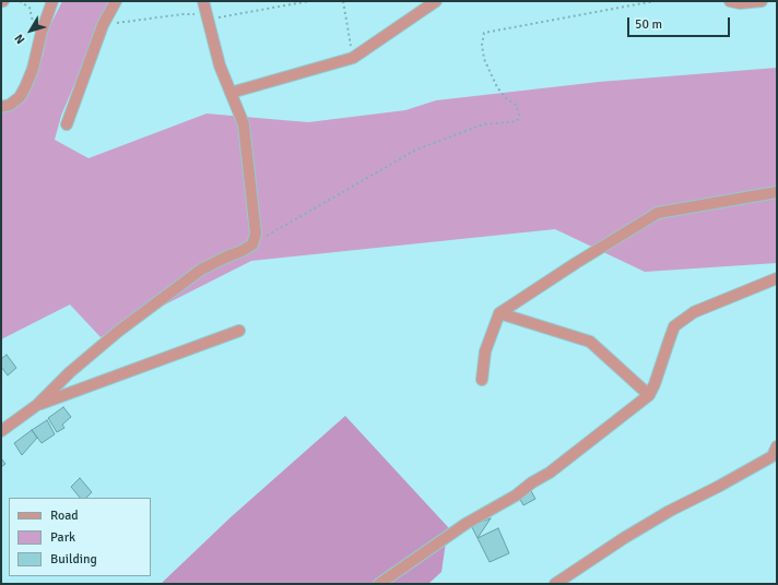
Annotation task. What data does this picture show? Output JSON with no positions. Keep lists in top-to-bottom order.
{
  "legend": ["Road", "Park", "Building"],
  "scale_bar": "50 m",
  "north": "bottom left"
}
